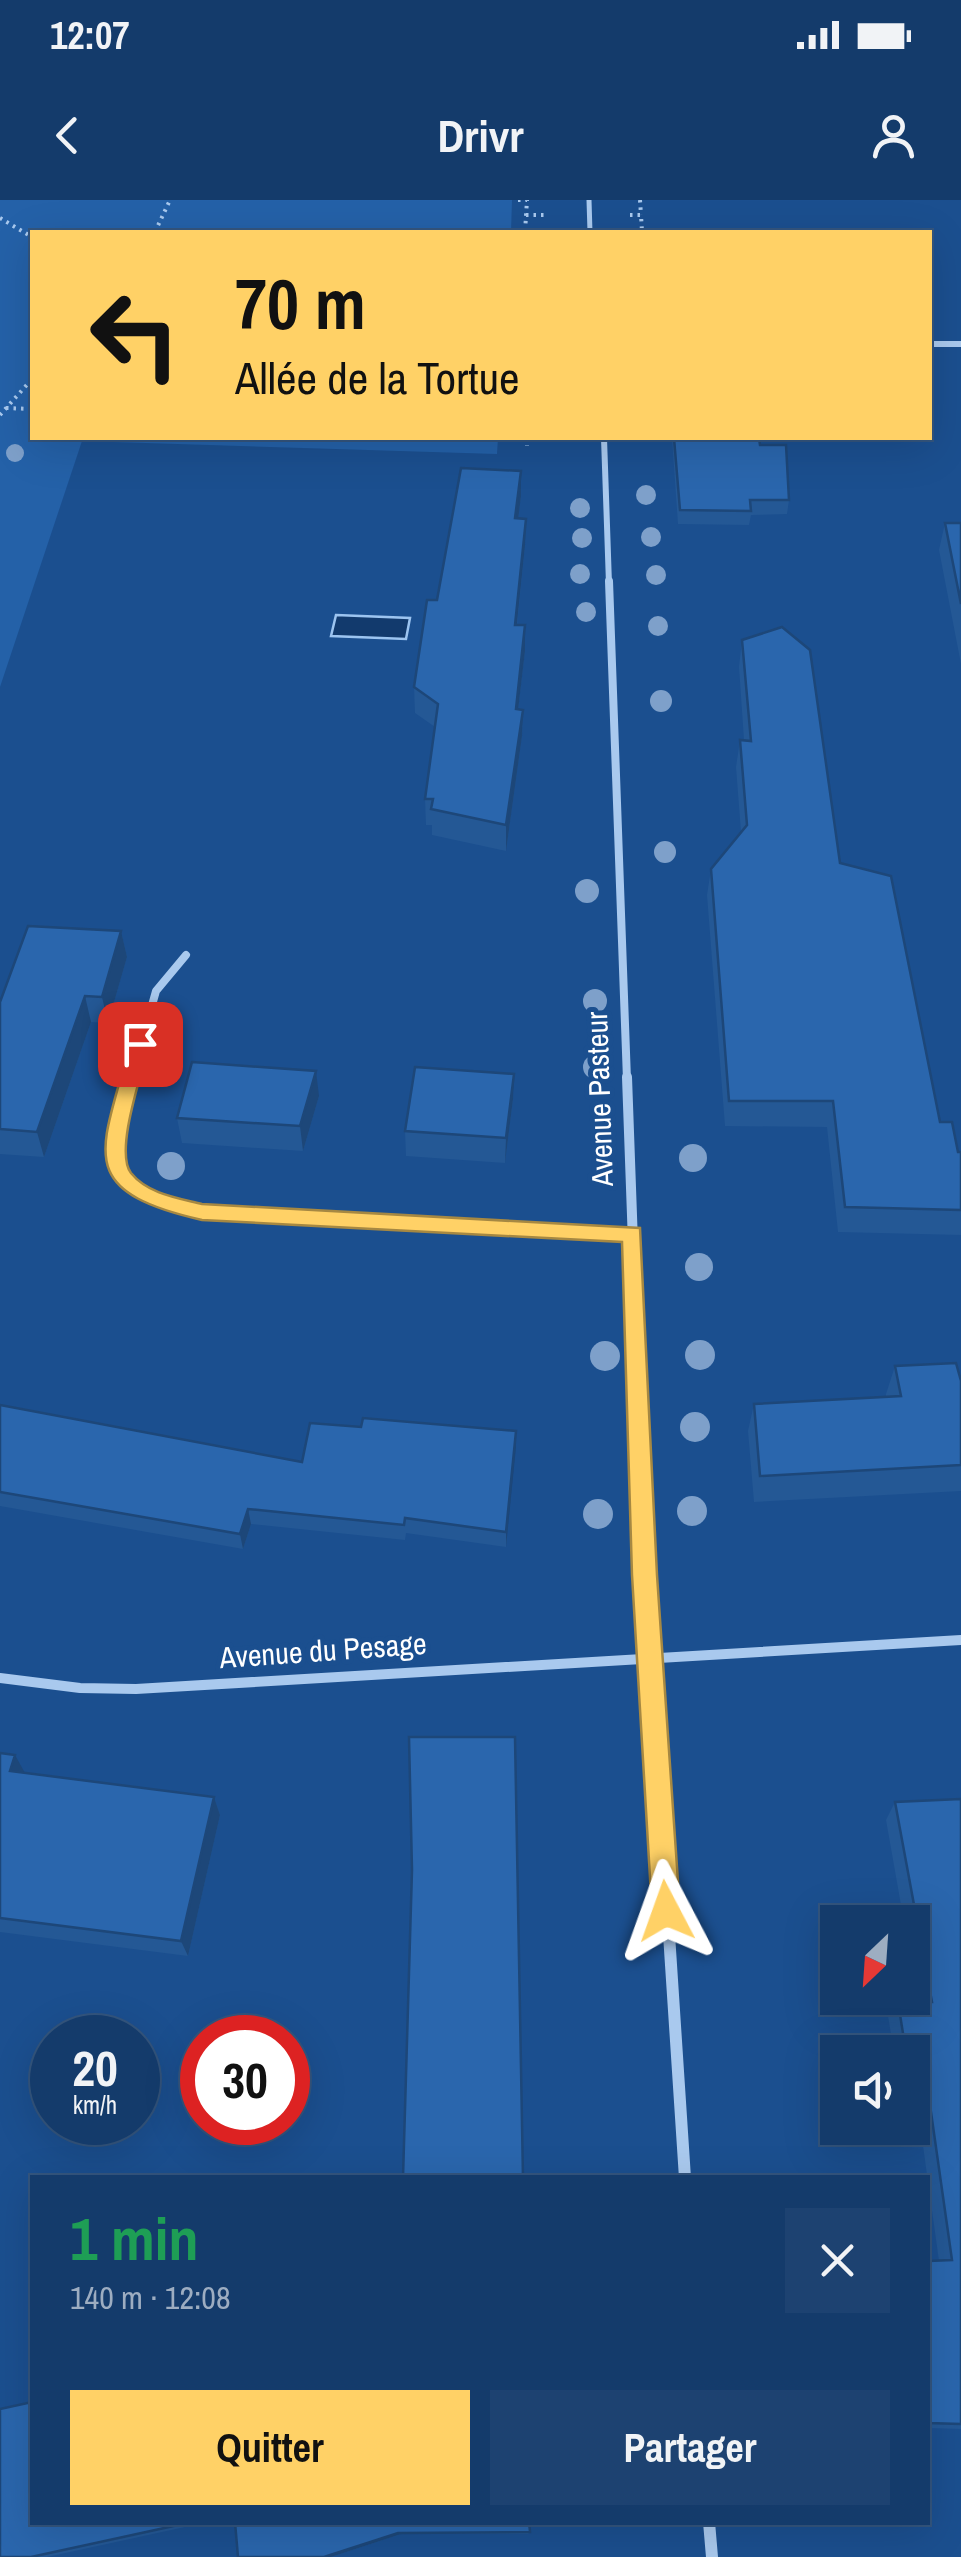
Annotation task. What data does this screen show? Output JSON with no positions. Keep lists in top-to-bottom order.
{
  "streets": {
    "street": ["Avenue Pasteur", "Avenue du Pesage"]
  },
  "crossings": [
    ["Avenue Pasteur", "Avenue du Pesage"]
  ],
  "north": "bottom left",
  "page": {
    "status": "12:07",
    "header": "Drivr",
    "turn": ["70 m", "Allée de la Tortue"],
    "speed": "20 km/h",
    "limit": "30",
    "heading": ["1 min", "140 m · 12:08"],
    "buttons": ["Quitter", "Partager"]
  }
}
